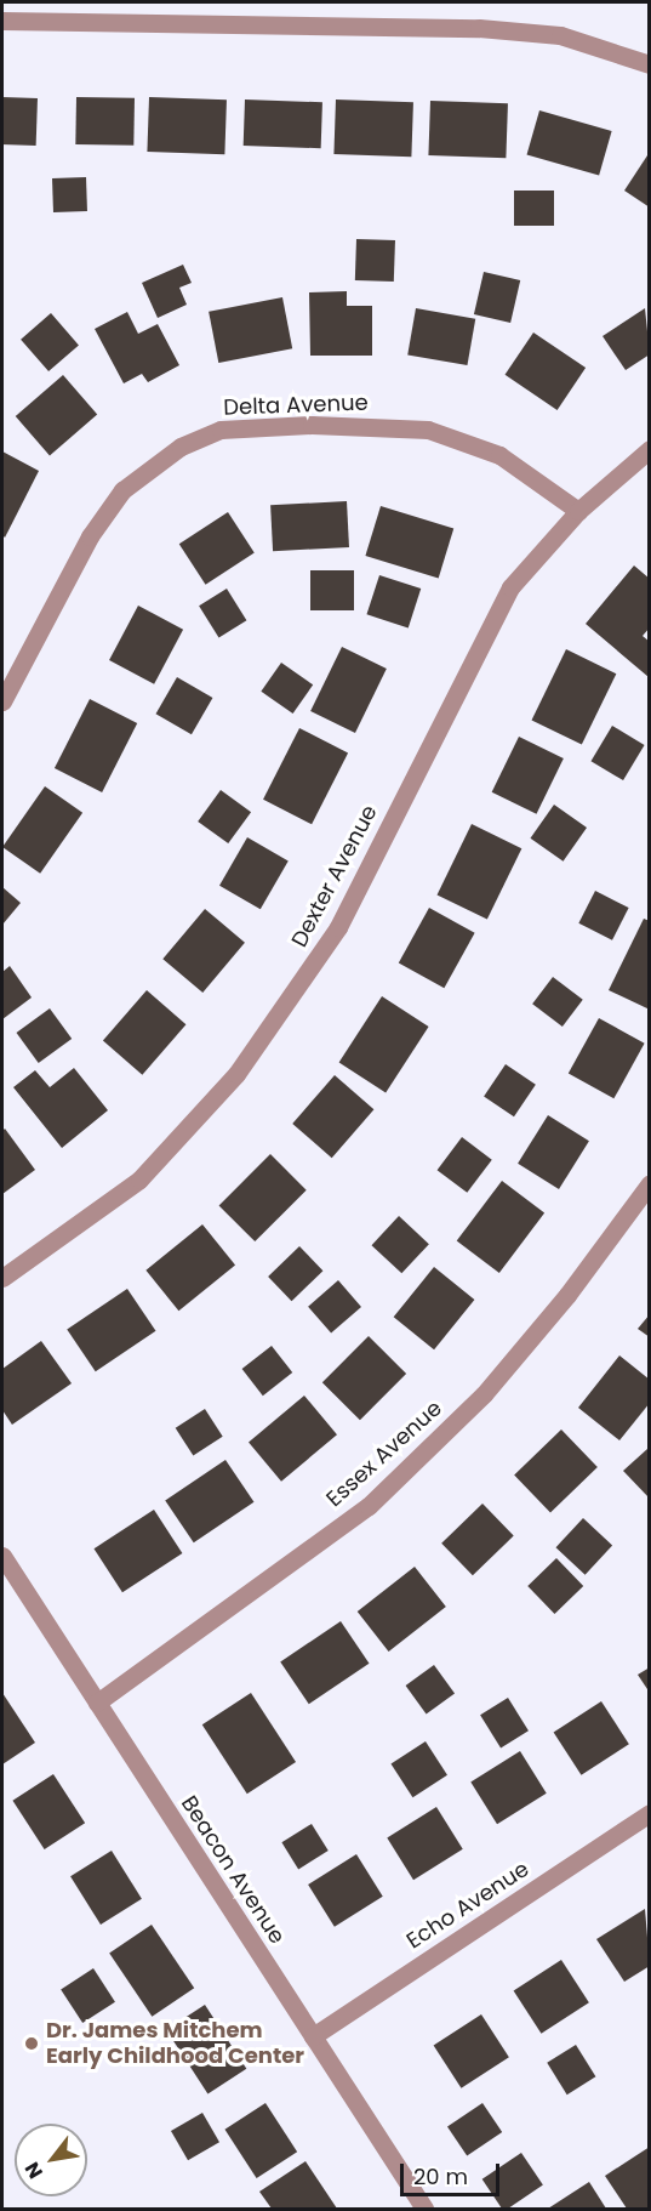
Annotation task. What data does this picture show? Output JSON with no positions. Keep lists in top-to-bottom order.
{
  "streets": {
    "street": [
      "Delta Avenue",
      "Dexter Avenue",
      "Essex Avenue",
      "Beacon Avenue",
      "Echo Avenue"
    ]
  },
  "crossings": [
    ["Delta Avenue", "Dexter Avenue"],
    ["Essex Avenue", "Beacon Avenue"],
    ["Beacon Avenue", "Echo Avenue"]
  ],
  "places": ["Dr. James Mitchem Early Childhood Center"],
  "scale_bar": "20 m",
  "north": "bottom left"
}
